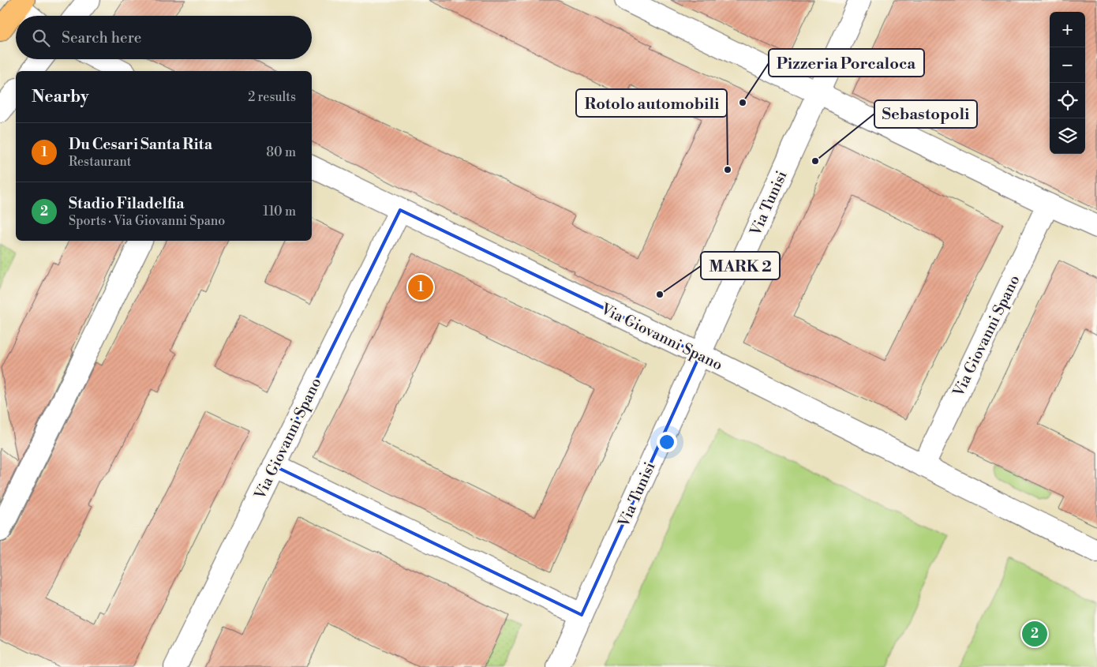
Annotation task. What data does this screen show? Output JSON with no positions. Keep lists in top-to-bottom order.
{
  "streets": {
    "street": ["Via Tunisi", "Via Giovanni Spano"]
  },
  "crossings": [
    ["Via Tunisi", "Via Giovanni Spano"]
  ],
  "places": [
    "Pizzeria Porcaloca",
    "Sebastopoli",
    "Rotolo automobili",
    "MARK 2"
  ],
  "page": {
    "map_buttons": ["+", "−"],
    "search": "Search here",
    "heading": ["Nearby", "2 results"],
    "list": [
      {
        "mark": "1",
        "name": "Du Cesari Santa Rita",
        "note": "Restaurant",
        "value": "80 m"
      },
      {
        "mark": "2",
        "name": "Stadio Filadelfia",
        "note": "Sports · Via Giovanni Spano",
        "value": "110 m"
      }
    ],
    "pins": ["1", "2"]
  }
}
